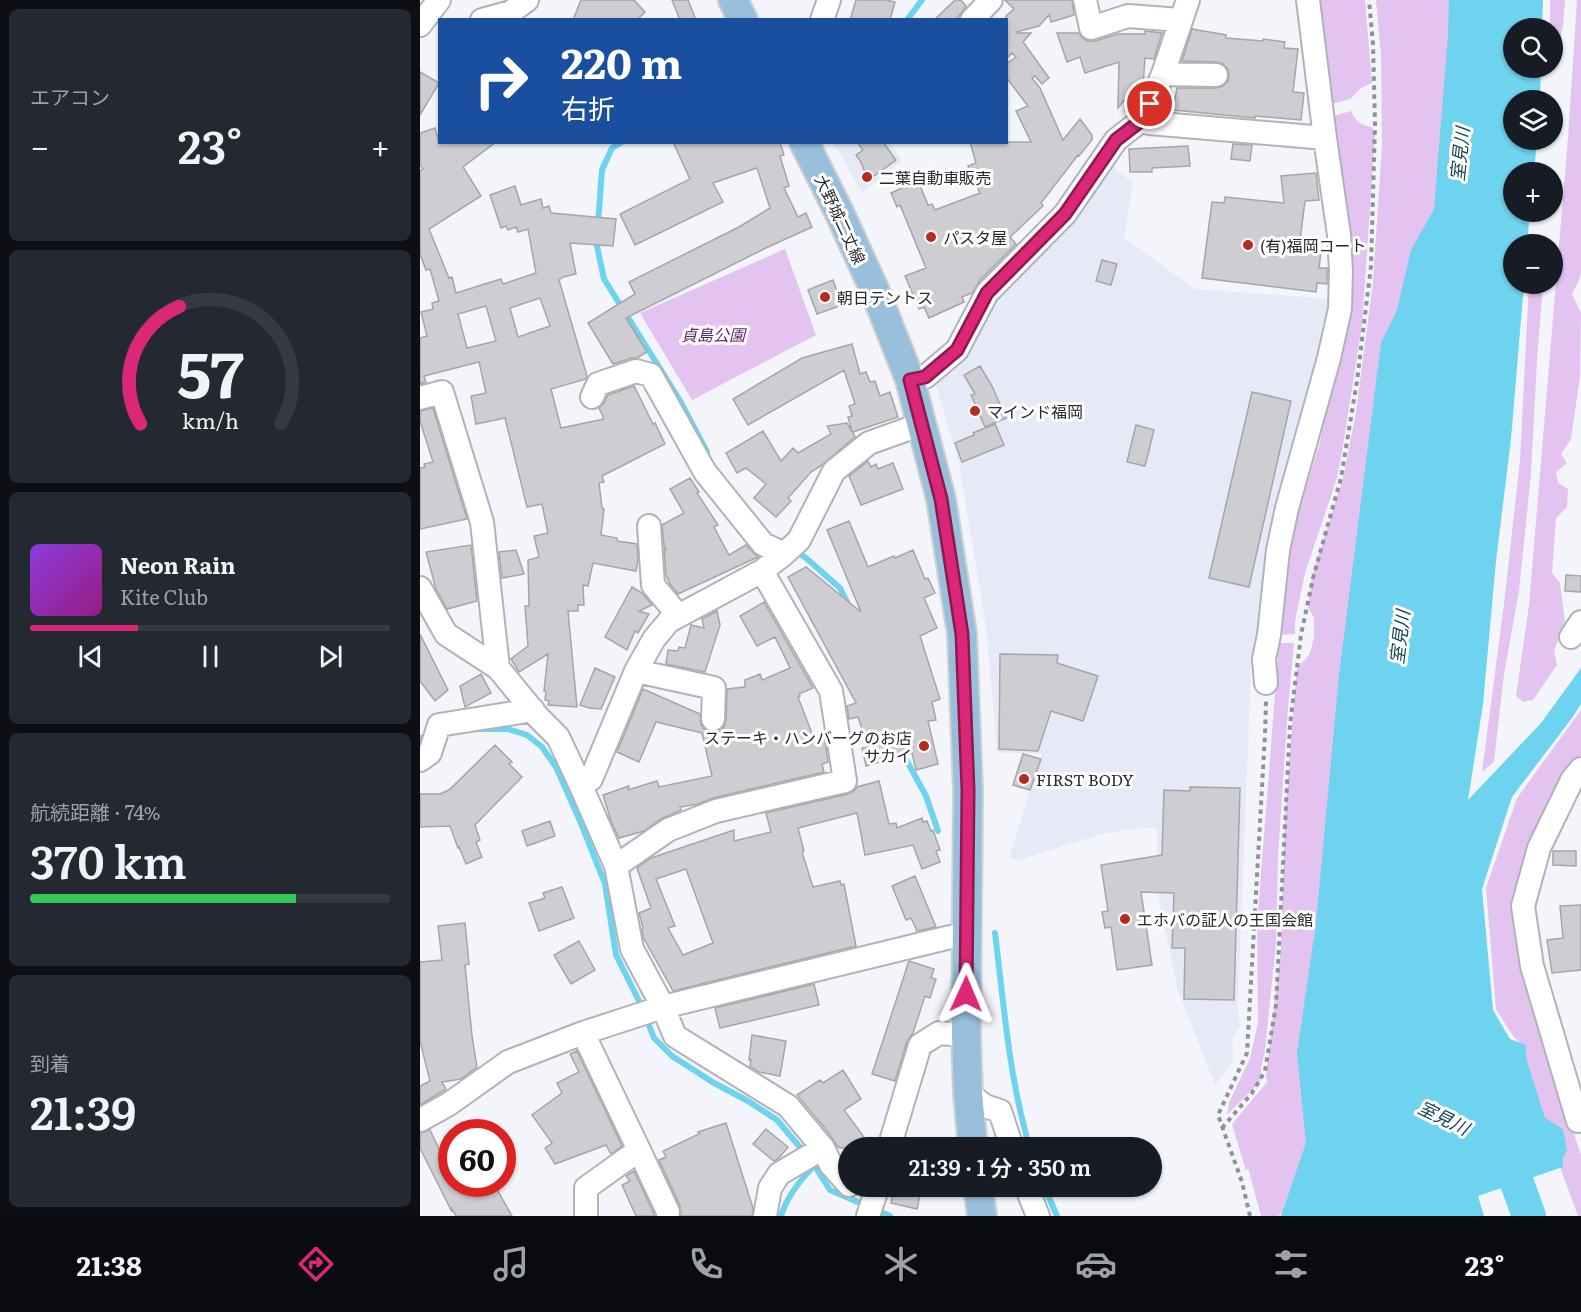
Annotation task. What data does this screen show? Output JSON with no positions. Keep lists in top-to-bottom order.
{
  "streets": {
    "main road": ["大野城二丈線"]
  },
  "water": ["室見川"],
  "parks": ["貞島公園"],
  "places": [
    "二葉自動車販売",
    "パスタ屋",
    "(有)福岡コート",
    "朝日テントス",
    "マインド福岡",
    "ステーキ・ハンバーグのお店 サカイ",
    "FIRST BODY",
    "エホバの証人の王国会館"
  ],
  "page": {
    "tile": [
      "エアコン",
      ["航続距離 · 74%", "370 km"],
      ["到着", "21:39"]
    ],
    "map_buttons": ["+", "−"],
    "turn": ["220 m", "右折"],
    "heat": ["−", "23°", "+"],
    "song": ["Neon Rain", "Kite Club"],
    "limit": "60",
    "trip": "21:39 · 1 分 · 350 m",
    "tabs": ["21:38", "23°"],
    "gauge": ["57", "km/h"]
  }
}
